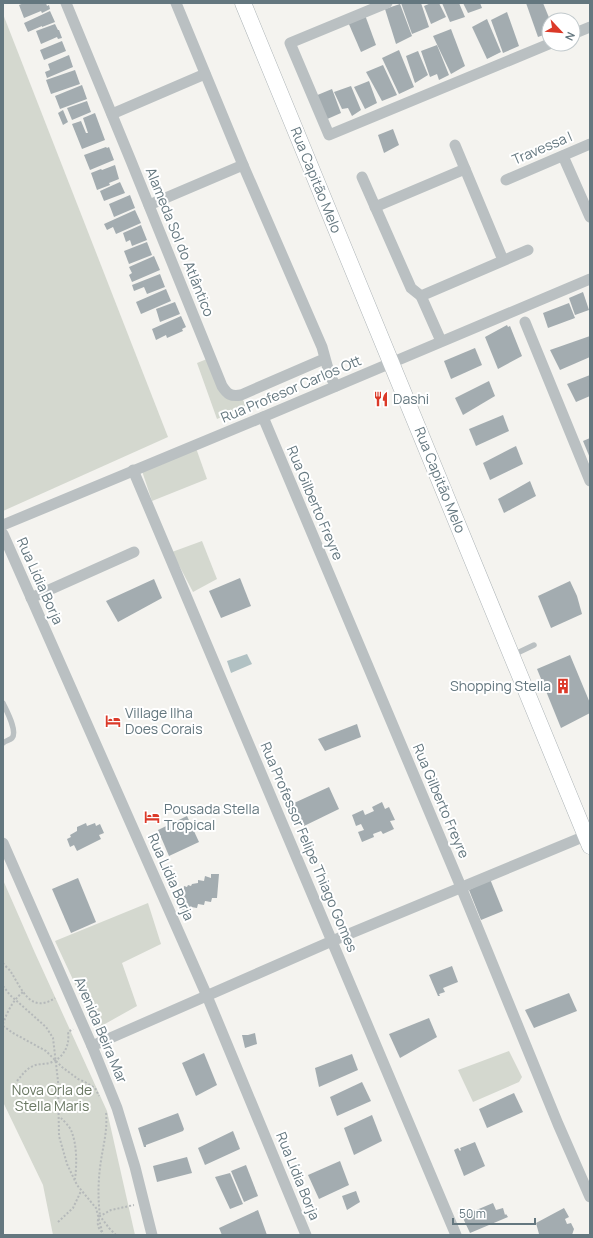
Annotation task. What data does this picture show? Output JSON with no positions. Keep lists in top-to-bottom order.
{
  "streets": {
    "main road": ["Rua Capitão Melo"],
    "street": [
      "Travessa I",
      "Alameda Sol do Atlântico",
      "Rua Profesor Carlos Ott",
      "Rua Gilberto Freyre",
      "Rua Lídia Borja",
      "Rua Professor Felipe Thiago Gomes",
      "Avenida Beira Mar"
    ]
  },
  "crossings": [
    ["Rua Capitão Melo", "Rua Profesor Carlos Ott"],
    ["Rua Profesor Carlos Ott", "Rua Gilberto Freyre"],
    ["Rua Profesor Carlos Ott", "Rua Professor Felipe Thiago Gomes"]
  ],
  "parks": ["Nova Orla de Stella Maris"],
  "places": {
    "restaurant": ["Dashi"],
    "building": ["Shopping Stella"],
    "hotel": ["Village Ilha Does Corais", "Pousada Stella Tropical"]
  },
  "scale_bar": "50 m",
  "north": "bottom right"
}
